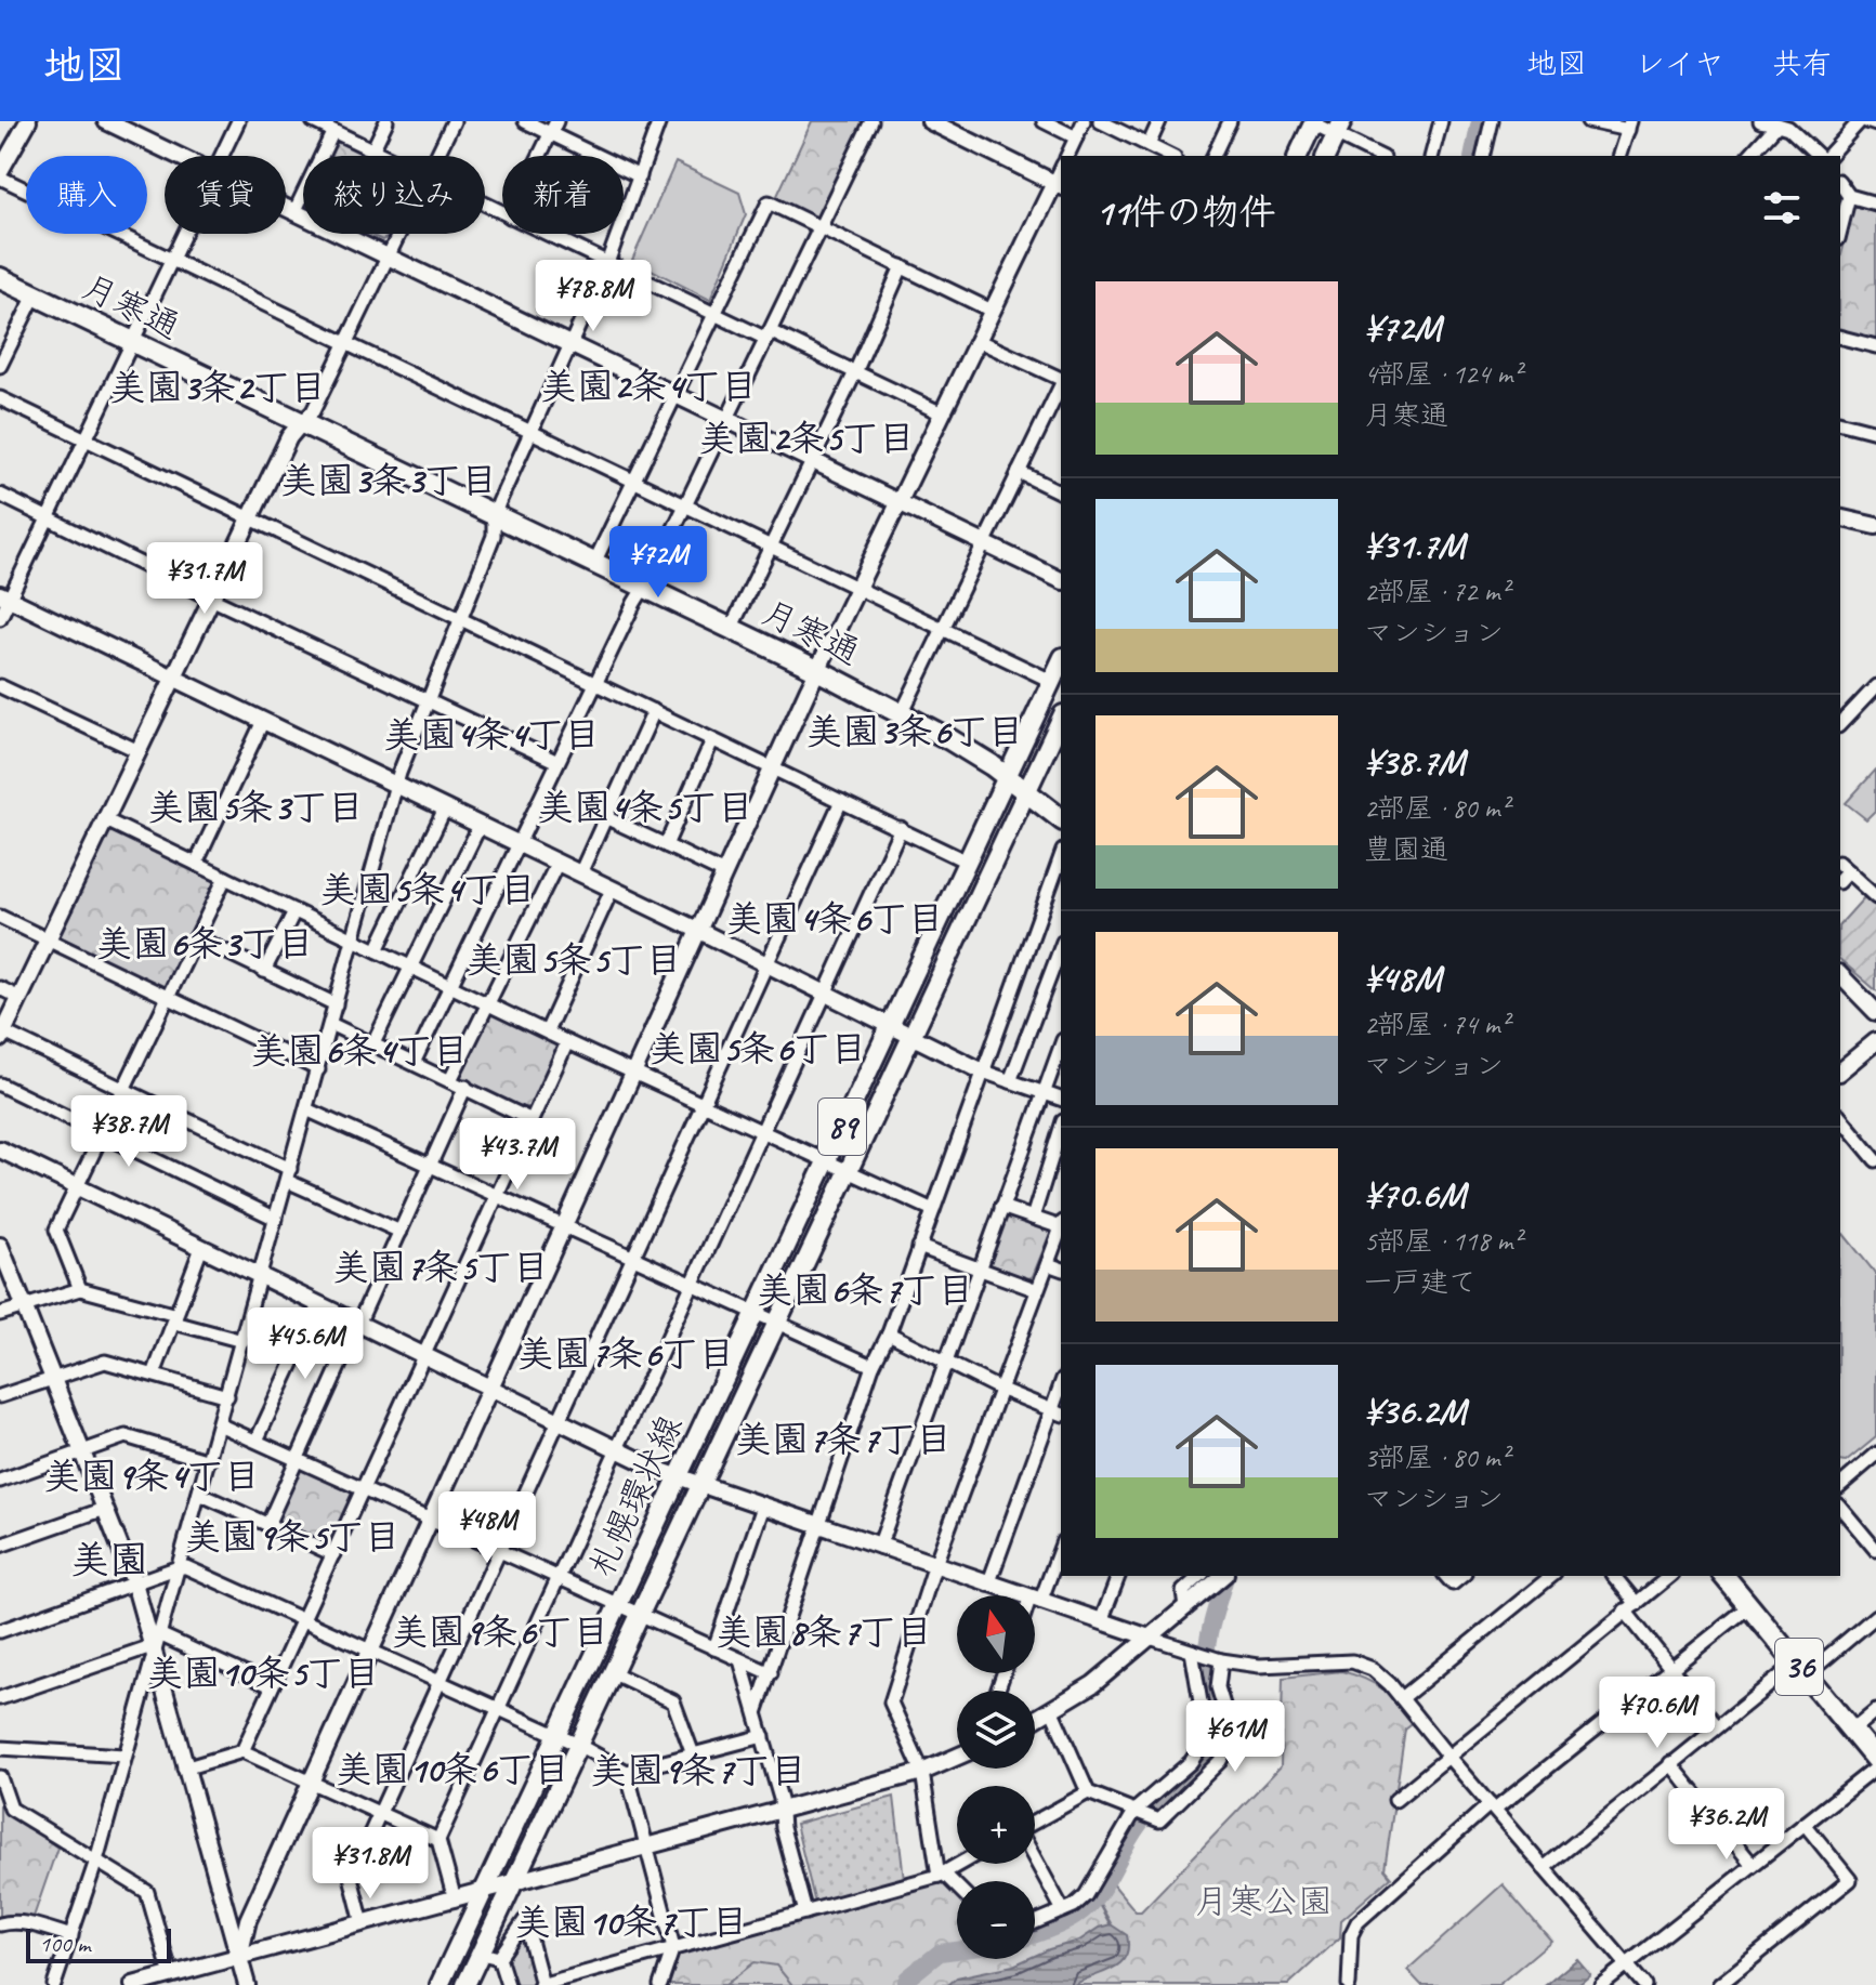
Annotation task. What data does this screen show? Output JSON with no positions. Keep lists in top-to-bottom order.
{
  "streets": {
    "highway": ["月寒通", "36"],
    "main road": ["89", "札幌環状線"]
  },
  "crossings": [
    ["月寒通", "札幌環状線"]
  ],
  "districts": [
    "美園2条4丁目",
    "美園3条2丁目",
    "美園2条5丁目",
    "美園3条3丁目",
    "美園3条6丁目",
    "美園4条4丁目",
    "美園5条3丁目",
    "美園4条5丁目",
    "美園5条4丁目",
    "美園4条6丁目",
    "美園6条3丁目",
    "美園5条5丁目",
    "美園5条6丁目",
    "美園6条4丁目",
    "美園7条5丁目",
    "美園6条7丁目",
    "美園7条6丁目",
    "美園7条7丁目",
    "美園9条4丁目",
    "美園9条5丁目",
    "美園",
    "美園9条6丁目",
    "美園8条7丁目",
    "美園10条5丁目",
    "美園10条6丁目",
    "美園9条7丁目",
    "美園10条7丁目"
  ],
  "parks": ["月寒公園"],
  "scale_bar": "100 m",
  "north": "top",
  "page": {
    "header": "地図",
    "nav": ["地図", "レイヤ", "共有"],
    "chip": [
      "購入",
      "賃貸",
      "絞り込み",
      "新着"
    ],
    "heading": "11件の物件",
    "price": [
      "¥78.8M",
      "¥72M",
      "¥31.7M",
      "¥38.7M",
      "¥43.7M",
      "¥45.6M",
      "¥48M",
      "¥70.6M",
      "¥61M",
      "¥36.2M",
      "¥31.8M"
    ],
    "list": [
      {
        "name": "¥72M",
        "note": "4部屋 · 124 m² · 月寒通"
      },
      {
        "name": "¥31.7M",
        "note": "2部屋 · 72 m² · マンション"
      },
      {
        "name": "¥38.7M",
        "note": "2部屋 · 80 m² · 豊園通"
      },
      {
        "name": "¥48M",
        "note": "2部屋 · 74 m² · マンション"
      },
      {
        "name": "¥70.6M",
        "note": "5部屋 · 118 m² · 一戸建て"
      },
      {
        "name": "¥36.2M",
        "note": "3部屋 · 80 m² · マンション"
      }
    ],
    "map_buttons": ["+", "−"],
    "scale": "100 m"
  }
}
